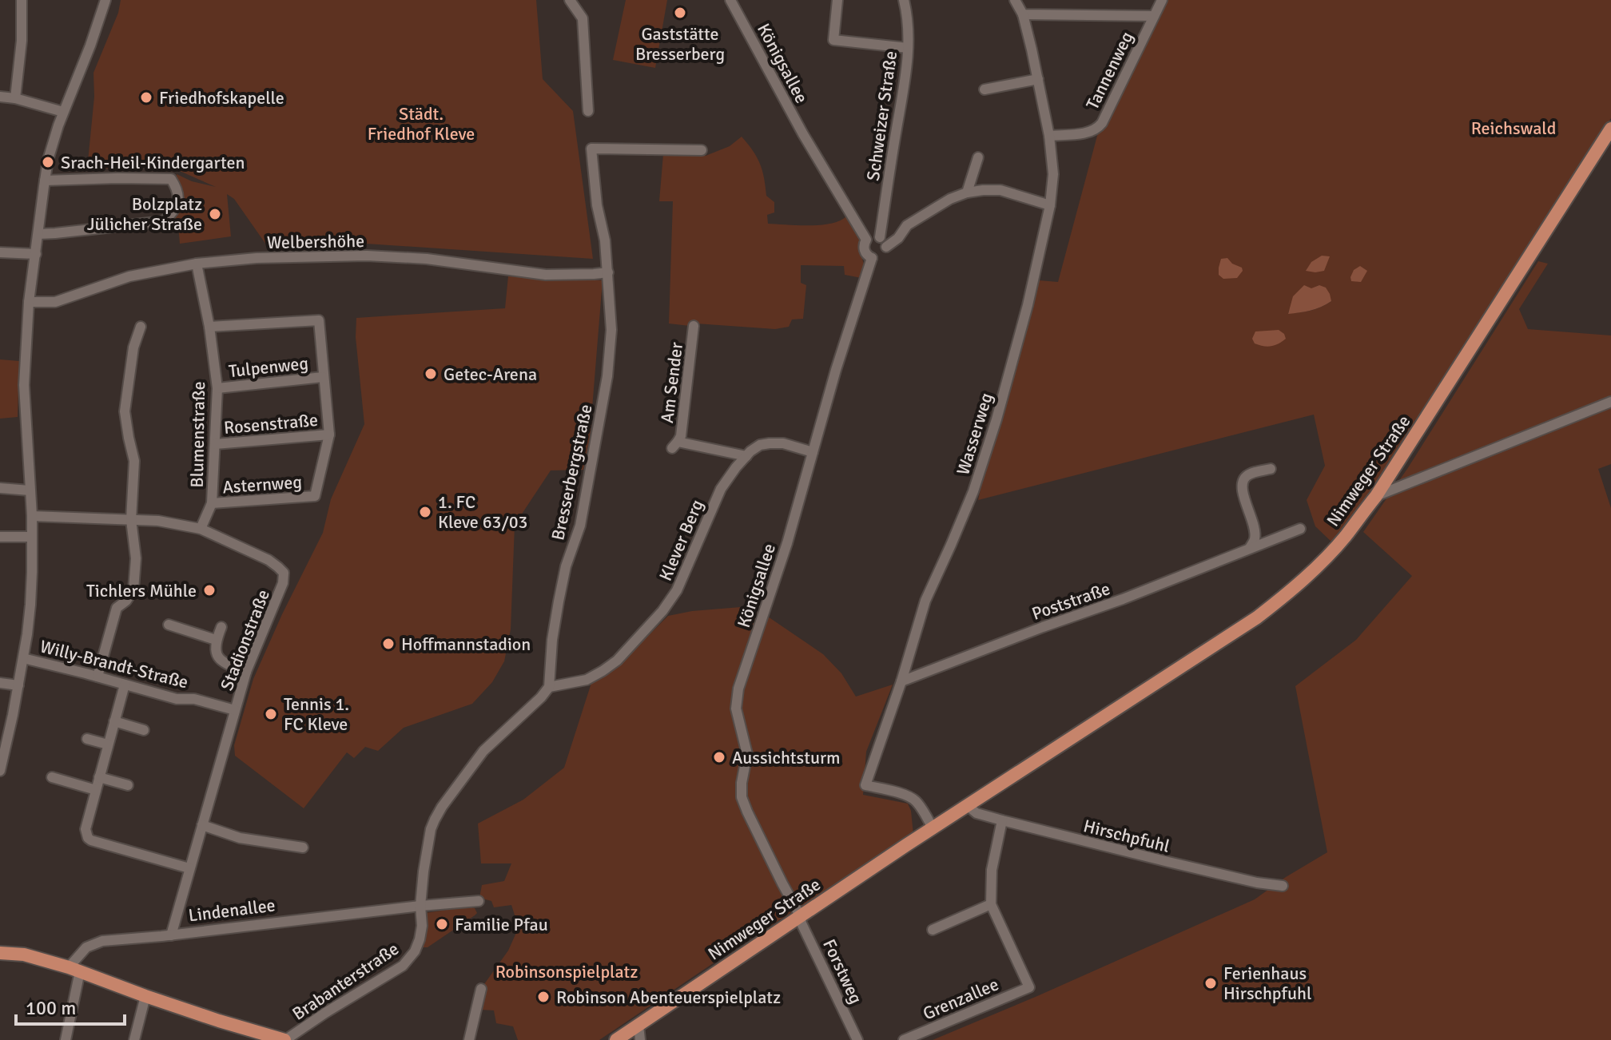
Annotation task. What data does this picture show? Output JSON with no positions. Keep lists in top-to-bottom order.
{
  "streets": {
    "main road": ["Nimweger Straße"],
    "street": [
      "Königsallee",
      "Tannenweg",
      "Schweizer Straße",
      "Welbershöhe",
      "Tulpenweg",
      "Am Sender",
      "Rosenstraße",
      "Wasserweg",
      "Blumenstraße",
      "Bresserbergstraße",
      "Asternweg",
      "Klever Berg",
      "Poststraße",
      "Stadionstraße",
      "Willy-Brandt-Straße",
      "Hirschpfuhl",
      "Lindenallee",
      "Forstweg",
      "Brabanterstraße",
      "Grenzallee"
    ]
  },
  "crossings": [
    ["Königsallee", "Schweizer Straße"],
    ["Königsallee", "Nimweger Straße"],
    ["Königsallee", "Klever Berg"],
    ["Königsallee", "Forstweg"],
    ["Tannenweg", "Wasserweg"],
    ["Welbershöhe", "Blumenstraße"],
    ["Welbershöhe", "Bresserbergstraße"],
    ["Tulpenweg", "Blumenstraße"],
    ["Am Sender", "Klever Berg"],
    ["Rosenstraße", "Blumenstraße"],
    ["Rosenstraße", "Asternweg"],
    ["Wasserweg", "Nimweger Straße"],
    ["Wasserweg", "Poststraße"],
    ["Blumenstraße", "Asternweg"],
    ["Blumenstraße", "Stadionstraße"],
    ["Nimweger Straße", "Hirschpfuhl"],
    ["Nimweger Straße", "Forstweg"],
    ["Bresserbergstraße", "Klever Berg"],
    ["Stadionstraße", "Willy-Brandt-Straße"],
    ["Stadionstraße", "Lindenallee"],
    ["Lindenallee", "Brabanterstraße"]
  ],
  "parks": ["Städt. Friedhof Kleve", "Reichswald", "Robinsonspielplatz"],
  "places": [
    "Gaststätte Bresserberg",
    "Friedhofskapelle",
    "Srach-Heil-Kindergarten",
    "Bolzplatz Jülicher Straße",
    "Getec-Arena",
    "1. FC Kleve 63/03",
    "Tichlers Mühle",
    "Hoffmannstadion",
    "Tennis 1. FC Kleve",
    "Aussichtsturm",
    "Familie Pfau",
    "Ferienhaus Hirschpfuhl",
    "Robinson Abenteuerspielplatz"
  ],
  "scale_bar": "100 m"
}
